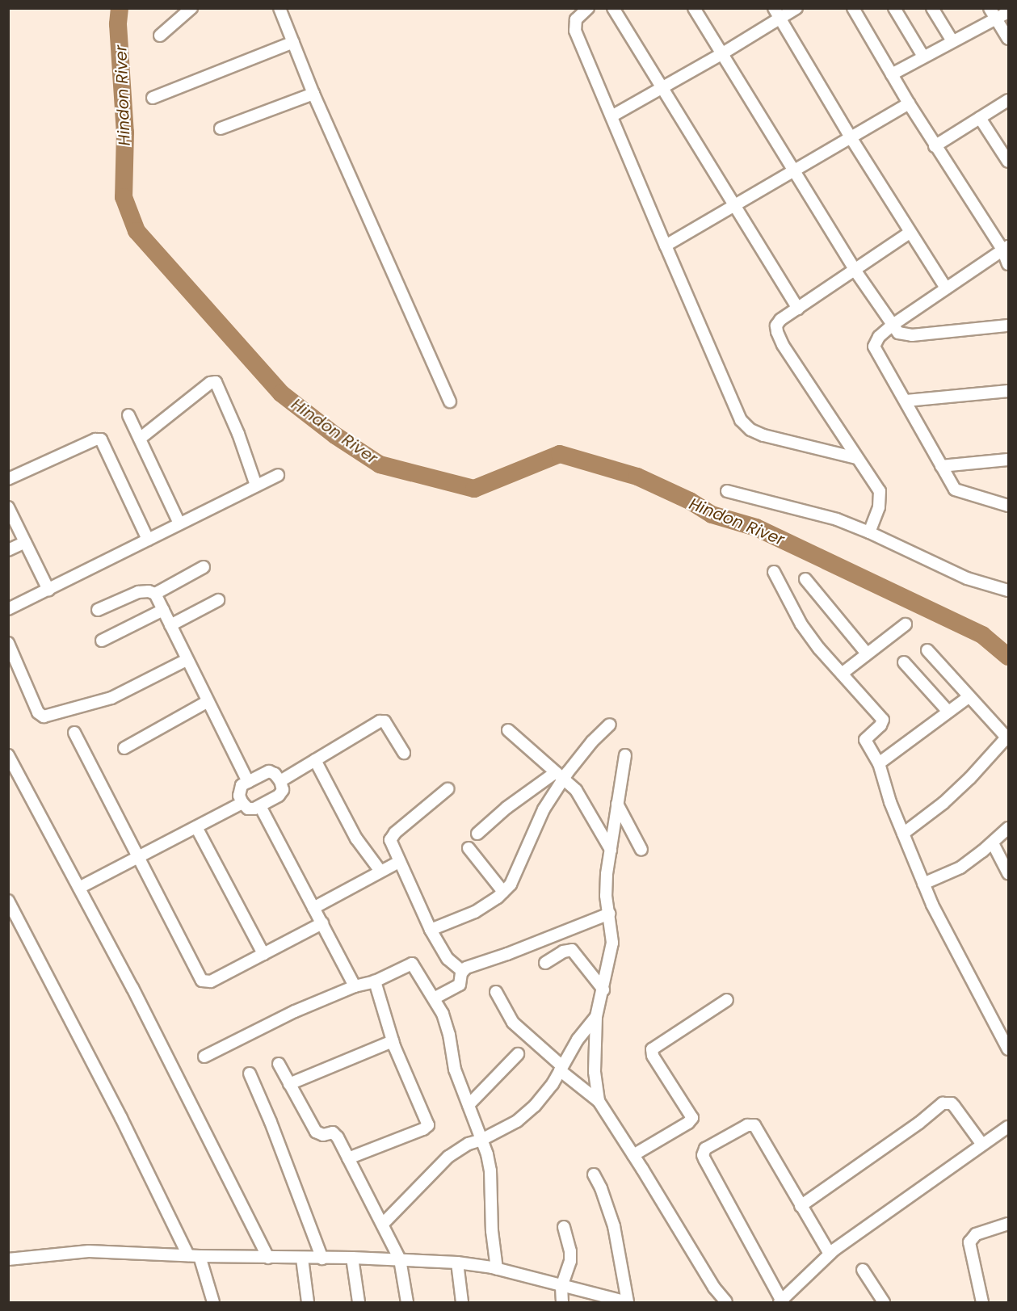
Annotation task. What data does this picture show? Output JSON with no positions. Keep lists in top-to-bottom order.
{
  "water": ["Hindon River"]
}
